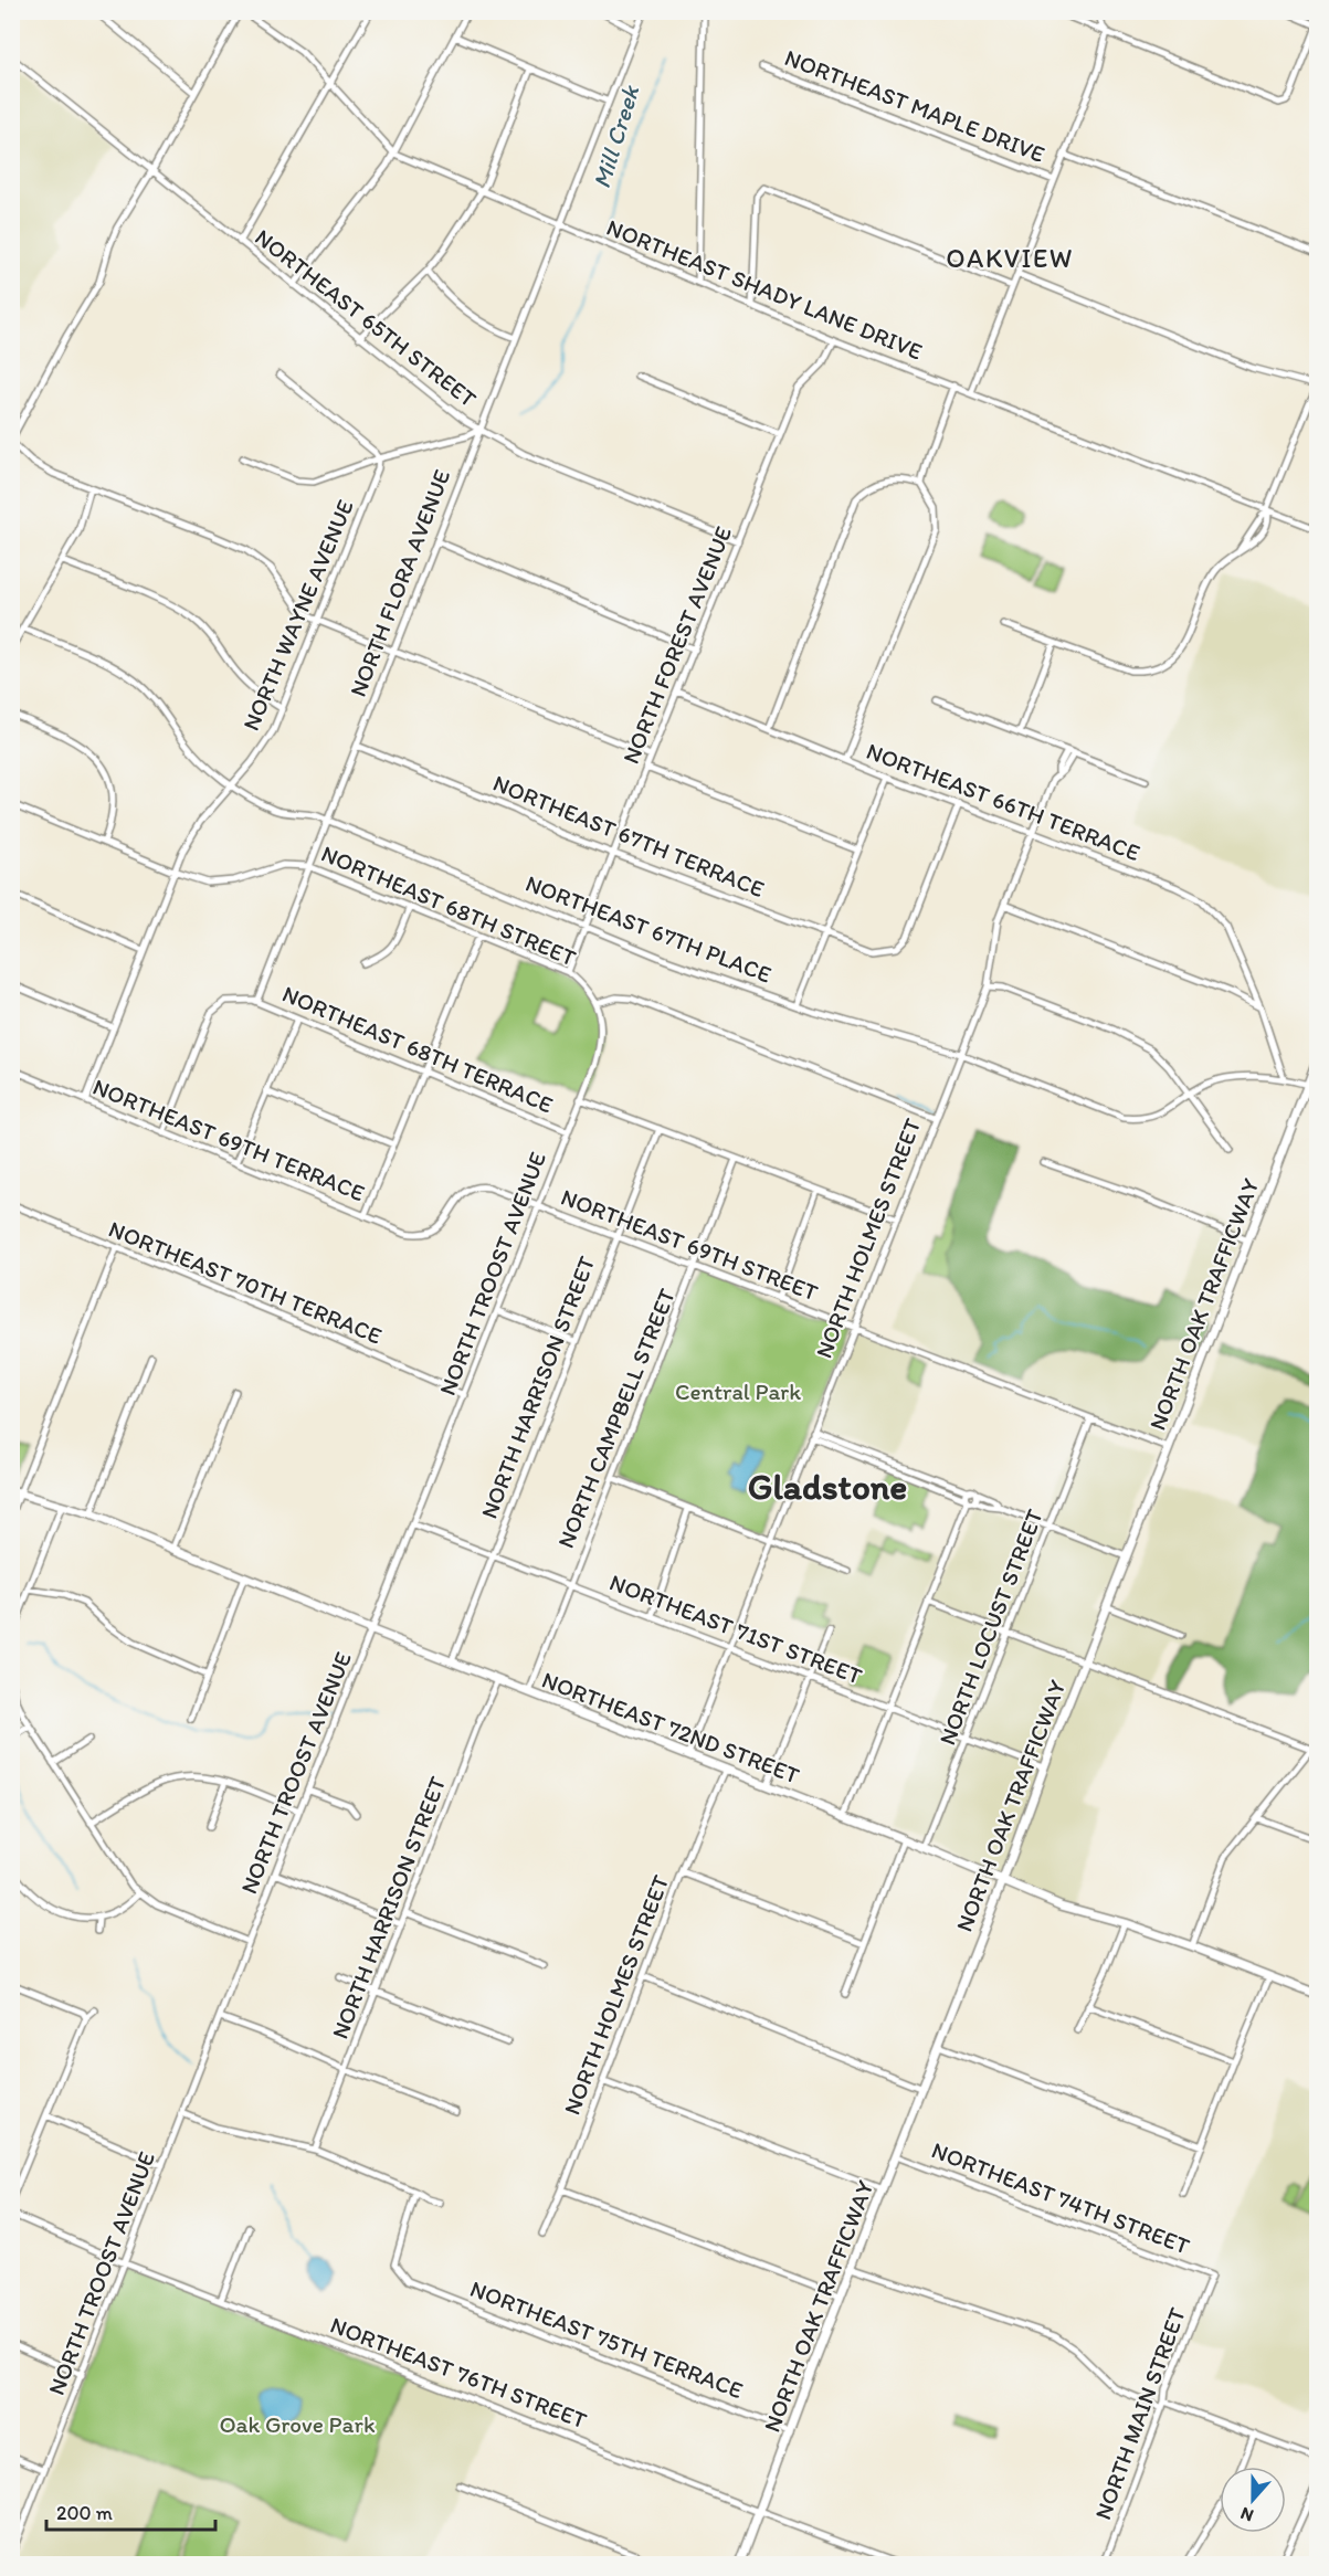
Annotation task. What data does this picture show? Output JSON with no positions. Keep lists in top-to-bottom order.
{
  "streets": {
    "main road": ["NORTH OAK TRAFFICWAY", "NORTHEAST 72ND STREET"],
    "street": [
      "NORTHEAST MAPLE DRIVE",
      "NORTHEAST SHADY LANE DRIVE",
      "NORTHEAST 65TH STREET",
      "NORTH FLORA AVENUE",
      "NORTH WAYNE AVENUE",
      "NORTH FOREST AVENUE",
      "NORTHEAST 66TH TERRACE",
      "NORTHEAST 67TH TERRACE",
      "NORTHEAST 68TH STREET",
      "NORTHEAST 67TH PLACE",
      "NORTHEAST 68TH TERRACE",
      "NORTHEAST 69TH TERRACE",
      "NORTH HOLMES STREET",
      "NORTHEAST 69TH STREET",
      "NORTH TROOST AVENUE",
      "NORTHEAST 70TH TERRACE",
      "NORTH HARRISON STREET",
      "NORTH CAMPBELL STREET",
      "NORTH LOCUST STREET",
      "NORTHEAST 71ST STREET",
      "NORTHEAST 74TH STREET",
      "NORTHEAST 75TH TERRACE",
      "NORTHEAST 76TH STREET",
      "NORTH MAIN STREET"
    ]
  },
  "crossings": [
    ["NORTHEAST SHADY LANE DRIVE", "NORTH FLORA AVENUE"],
    ["NORTHEAST SHADY LANE DRIVE", "NORTH FOREST AVENUE"],
    ["NORTHEAST 65TH STREET", "NORTH FLORA AVENUE"],
    ["NORTHEAST 65TH STREET", "NORTH FOREST AVENUE"],
    ["NORTH FLORA AVENUE", "NORTHEAST 67TH TERRACE"],
    ["NORTH FLORA AVENUE", "NORTHEAST 68TH STREET"],
    ["NORTH FLORA AVENUE", "NORTHEAST 67TH PLACE"],
    ["NORTH FLORA AVENUE", "NORTHEAST 68TH TERRACE"],
    ["NORTH WAYNE AVENUE", "NORTHEAST 68TH STREET"],
    ["NORTH WAYNE AVENUE", "NORTHEAST 67TH PLACE"],
    ["NORTH WAYNE AVENUE", "NORTHEAST 69TH TERRACE"],
    ["NORTH FOREST AVENUE", "NORTHEAST 66TH TERRACE"],
    ["NORTH FOREST AVENUE", "NORTHEAST 67TH TERRACE"],
    ["NORTH FOREST AVENUE", "NORTHEAST 68TH STREET"],
    ["NORTH FOREST AVENUE", "NORTHEAST 67TH PLACE"],
    ["NORTHEAST 66TH TERRACE", "NORTHEAST 67TH TERRACE"],
    ["NORTHEAST 66TH TERRACE", "NORTHEAST 67TH PLACE"],
    ["NORTHEAST 66TH TERRACE", "NORTH HOLMES STREET"],
    ["NORTHEAST 68TH STREET", "NORTH TROOST AVENUE"],
    ["NORTHEAST 67TH PLACE", "NORTH HOLMES STREET"],
    ["NORTHEAST 67TH PLACE", "NORTH OAK TRAFFICWAY"],
    ["NORTHEAST 68TH TERRACE", "NORTH HOLMES STREET"],
    ["NORTHEAST 68TH TERRACE", "NORTH TROOST AVENUE"],
    ["NORTHEAST 68TH TERRACE", "NORTH HARRISON STREET"],
    ["NORTHEAST 68TH TERRACE", "NORTH CAMPBELL STREET"],
    ["NORTHEAST 69TH TERRACE", "NORTHEAST 69TH STREET"],
    ["NORTH HOLMES STREET", "NORTHEAST 69TH STREET"],
    ["NORTH HOLMES STREET", "NORTHEAST 71ST STREET"],
    ["NORTH HOLMES STREET", "NORTHEAST 72ND STREET"],
    ["NORTHEAST 69TH STREET", "NORTH TROOST AVENUE"],
    ["NORTHEAST 69TH STREET", "NORTH OAK TRAFFICWAY"],
    ["NORTHEAST 69TH STREET", "NORTH HARRISON STREET"],
    ["NORTHEAST 69TH STREET", "NORTH CAMPBELL STREET"],
    ["NORTHEAST 69TH STREET", "NORTH LOCUST STREET"],
    ["NORTH TROOST AVENUE", "NORTHEAST 70TH TERRACE"],
    ["NORTH TROOST AVENUE", "NORTHEAST 71ST STREET"],
    ["NORTH TROOST AVENUE", "NORTHEAST 72ND STREET"],
    ["NORTH TROOST AVENUE", "NORTHEAST 76TH STREET"],
    ["NORTH OAK TRAFFICWAY", "NORTHEAST 71ST STREET"],
    ["NORTH OAK TRAFFICWAY", "NORTHEAST 72ND STREET"],
    ["NORTH OAK TRAFFICWAY", "NORTHEAST 74TH STREET"],
    ["NORTH OAK TRAFFICWAY", "NORTHEAST 75TH TERRACE"],
    ["NORTH OAK TRAFFICWAY", "NORTHEAST 76TH STREET"],
    ["NORTH HARRISON STREET", "NORTHEAST 71ST STREET"],
    ["NORTH HARRISON STREET", "NORTHEAST 72ND STREET"],
    ["NORTH CAMPBELL STREET", "NORTHEAST 71ST STREET"],
    ["NORTH CAMPBELL STREET", "NORTHEAST 72ND STREET"],
    ["NORTH LOCUST STREET", "NORTHEAST 71ST STREET"],
    ["NORTH LOCUST STREET", "NORTHEAST 72ND STREET"],
    ["NORTHEAST 74TH STREET", "NORTH MAIN STREET"]
  ],
  "districts": ["OAKVIEW", "Gladstone"],
  "water": ["Mill Creek"],
  "parks": ["Central Park", "Oak Grove Park"],
  "scale_bar": "200 m",
  "north": "bottom"
}
